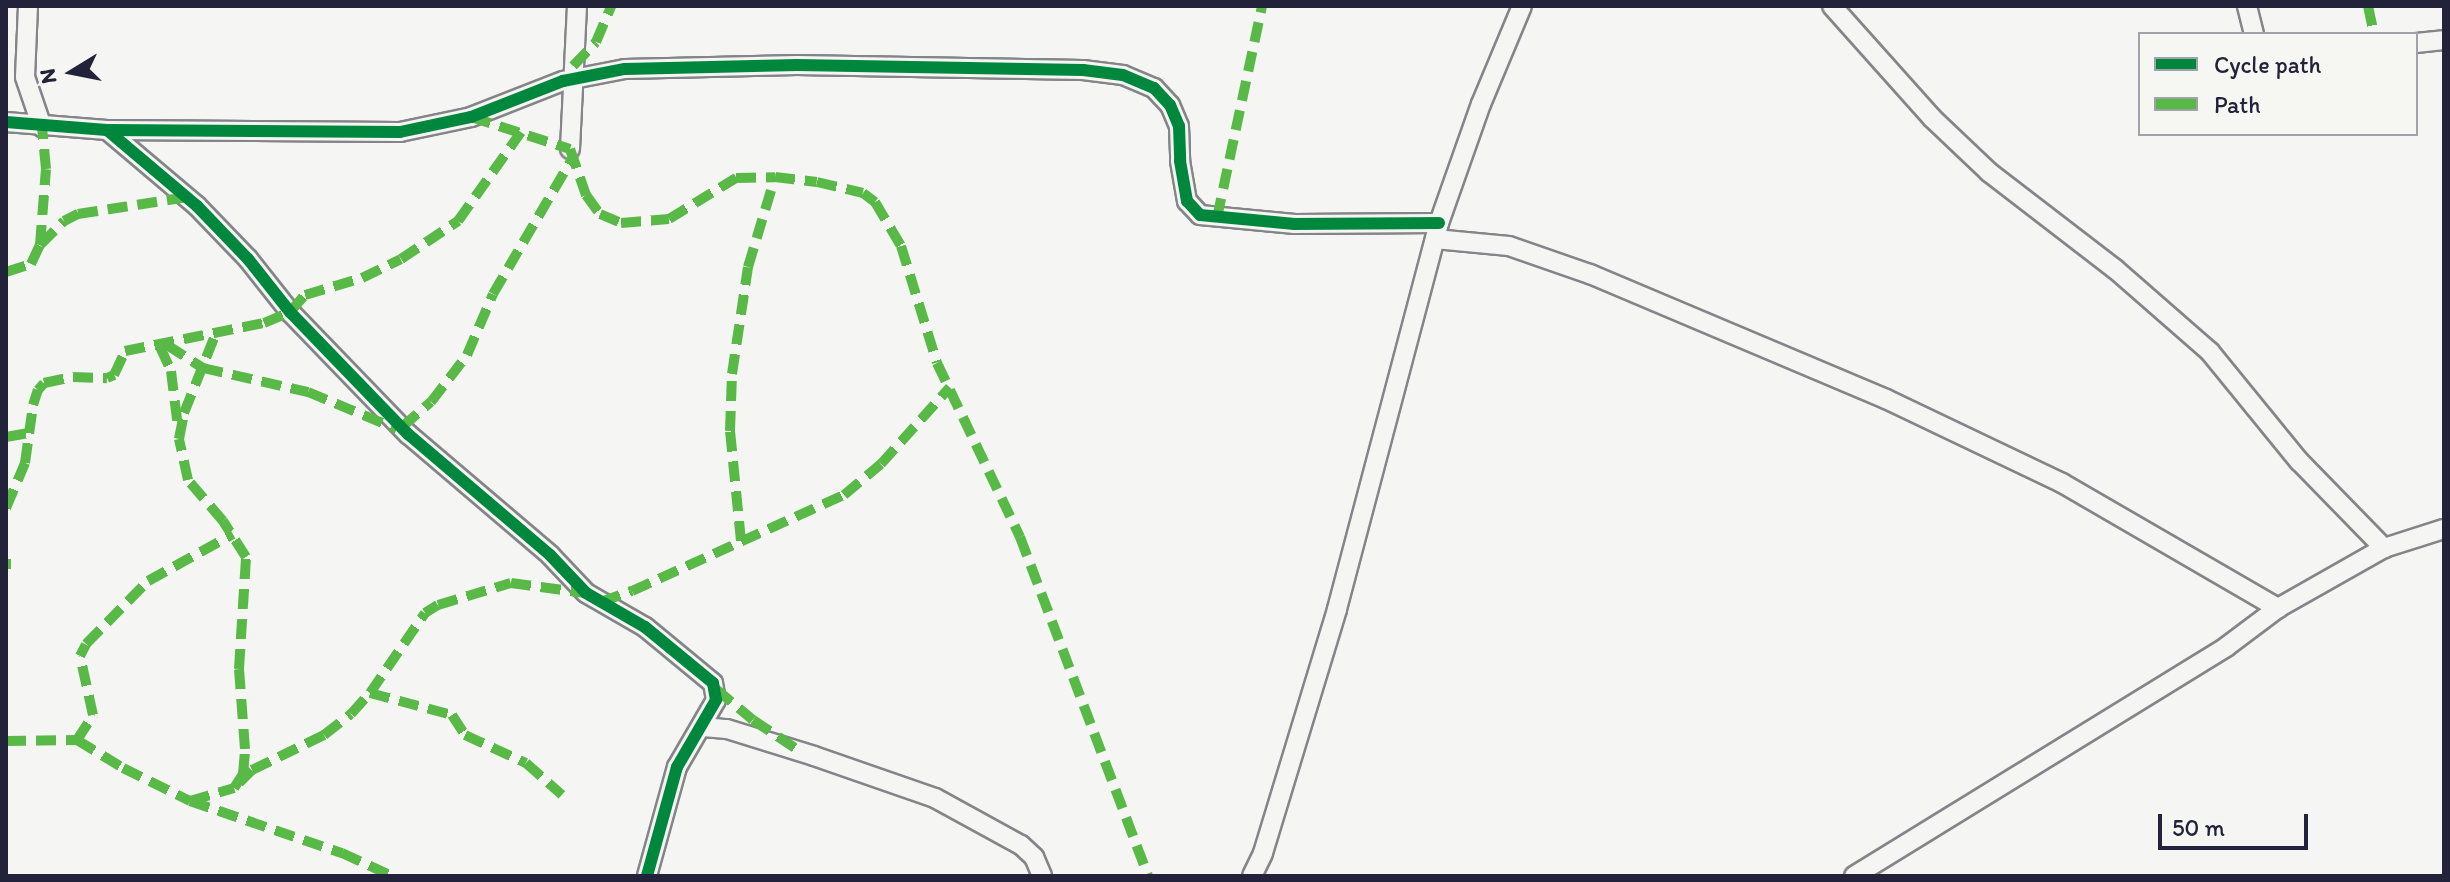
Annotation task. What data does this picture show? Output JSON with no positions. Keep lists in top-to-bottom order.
{
  "legend": ["Cycle path", "Path"],
  "scale_bar": "50 m",
  "north": "left"
}
